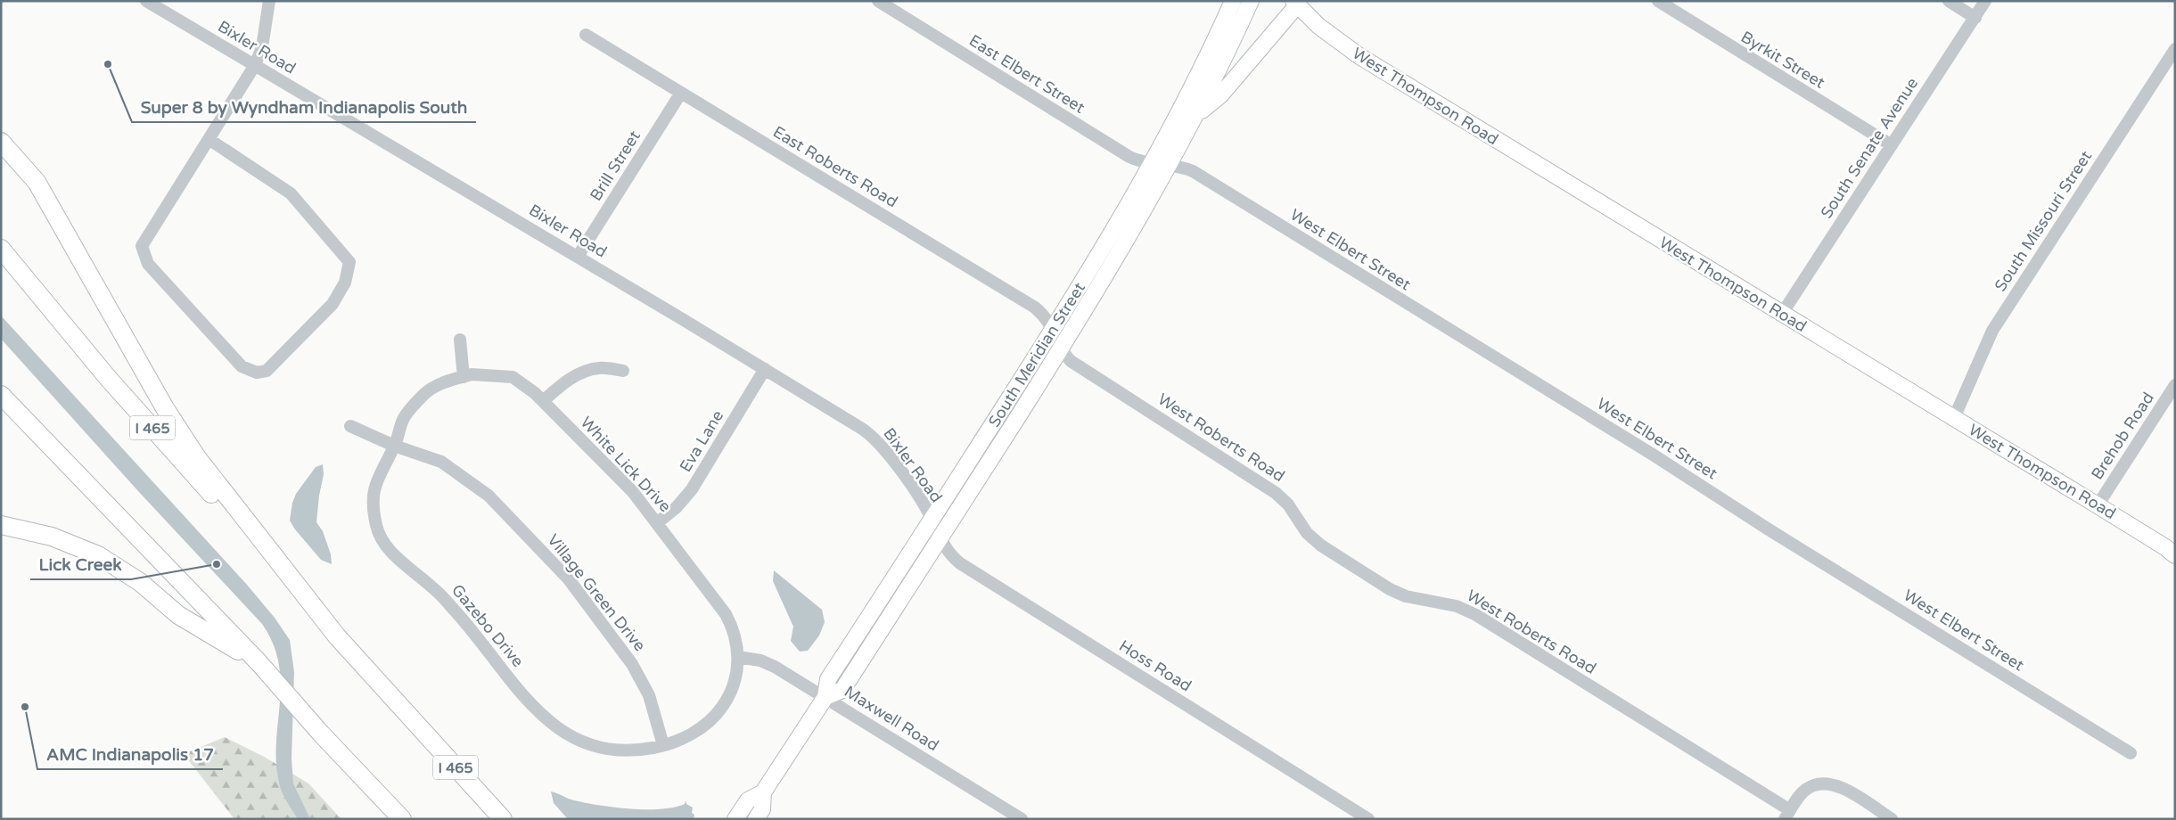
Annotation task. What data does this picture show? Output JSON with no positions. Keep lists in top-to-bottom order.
{
  "streets": {
    "highway": ["I 465"],
    "main road": ["West Thompson Road", "South Meridian Street"],
    "street": [
      "Bixler Road",
      "Byrkit Street",
      "East Elbert Street",
      "South Senate Avenue",
      "Brill Street",
      "East Roberts Road",
      "South Missouri Street",
      "West Elbert Street",
      "Brehob Road",
      "West Roberts Road",
      "Eva Lane",
      "White Lick Drive",
      "Village Green Drive",
      "Gazebo Drive",
      "Hoss Road",
      "Maxwell Road"
    ]
  },
  "crossings": [
    ["Bixler Road", "Brill Street"],
    ["Bixler Road", "South Meridian Street"],
    ["Bixler Road", "Eva Lane"],
    ["Bixler Road", "Hoss Road"],
    ["Byrkit Street", "South Senate Avenue"],
    ["East Elbert Street", "West Elbert Street"],
    ["East Elbert Street", "South Meridian Street"],
    ["West Thompson Road", "South Senate Avenue"],
    ["West Thompson Road", "South Missouri Street"],
    ["West Thompson Road", "South Meridian Street"],
    ["West Thompson Road", "Brehob Road"],
    ["Brill Street", "East Roberts Road"],
    ["East Roberts Road", "South Meridian Street"],
    ["East Roberts Road", "West Roberts Road"],
    ["West Elbert Street", "South Meridian Street"],
    ["South Meridian Street", "West Roberts Road"],
    ["South Meridian Street", "Hoss Road"],
    ["South Meridian Street", "Maxwell Road"],
    ["Eva Lane", "White Lick Drive"],
    ["White Lick Drive", "Village Green Drive"],
    ["White Lick Drive", "Gazebo Drive"],
    ["White Lick Drive", "Maxwell Road"],
    ["Village Green Drive", "Gazebo Drive"]
  ],
  "places": ["Super 8 by Wyndham Indianapolis South", "Lick Creek", "AMC Indianapolis 17"]
}
